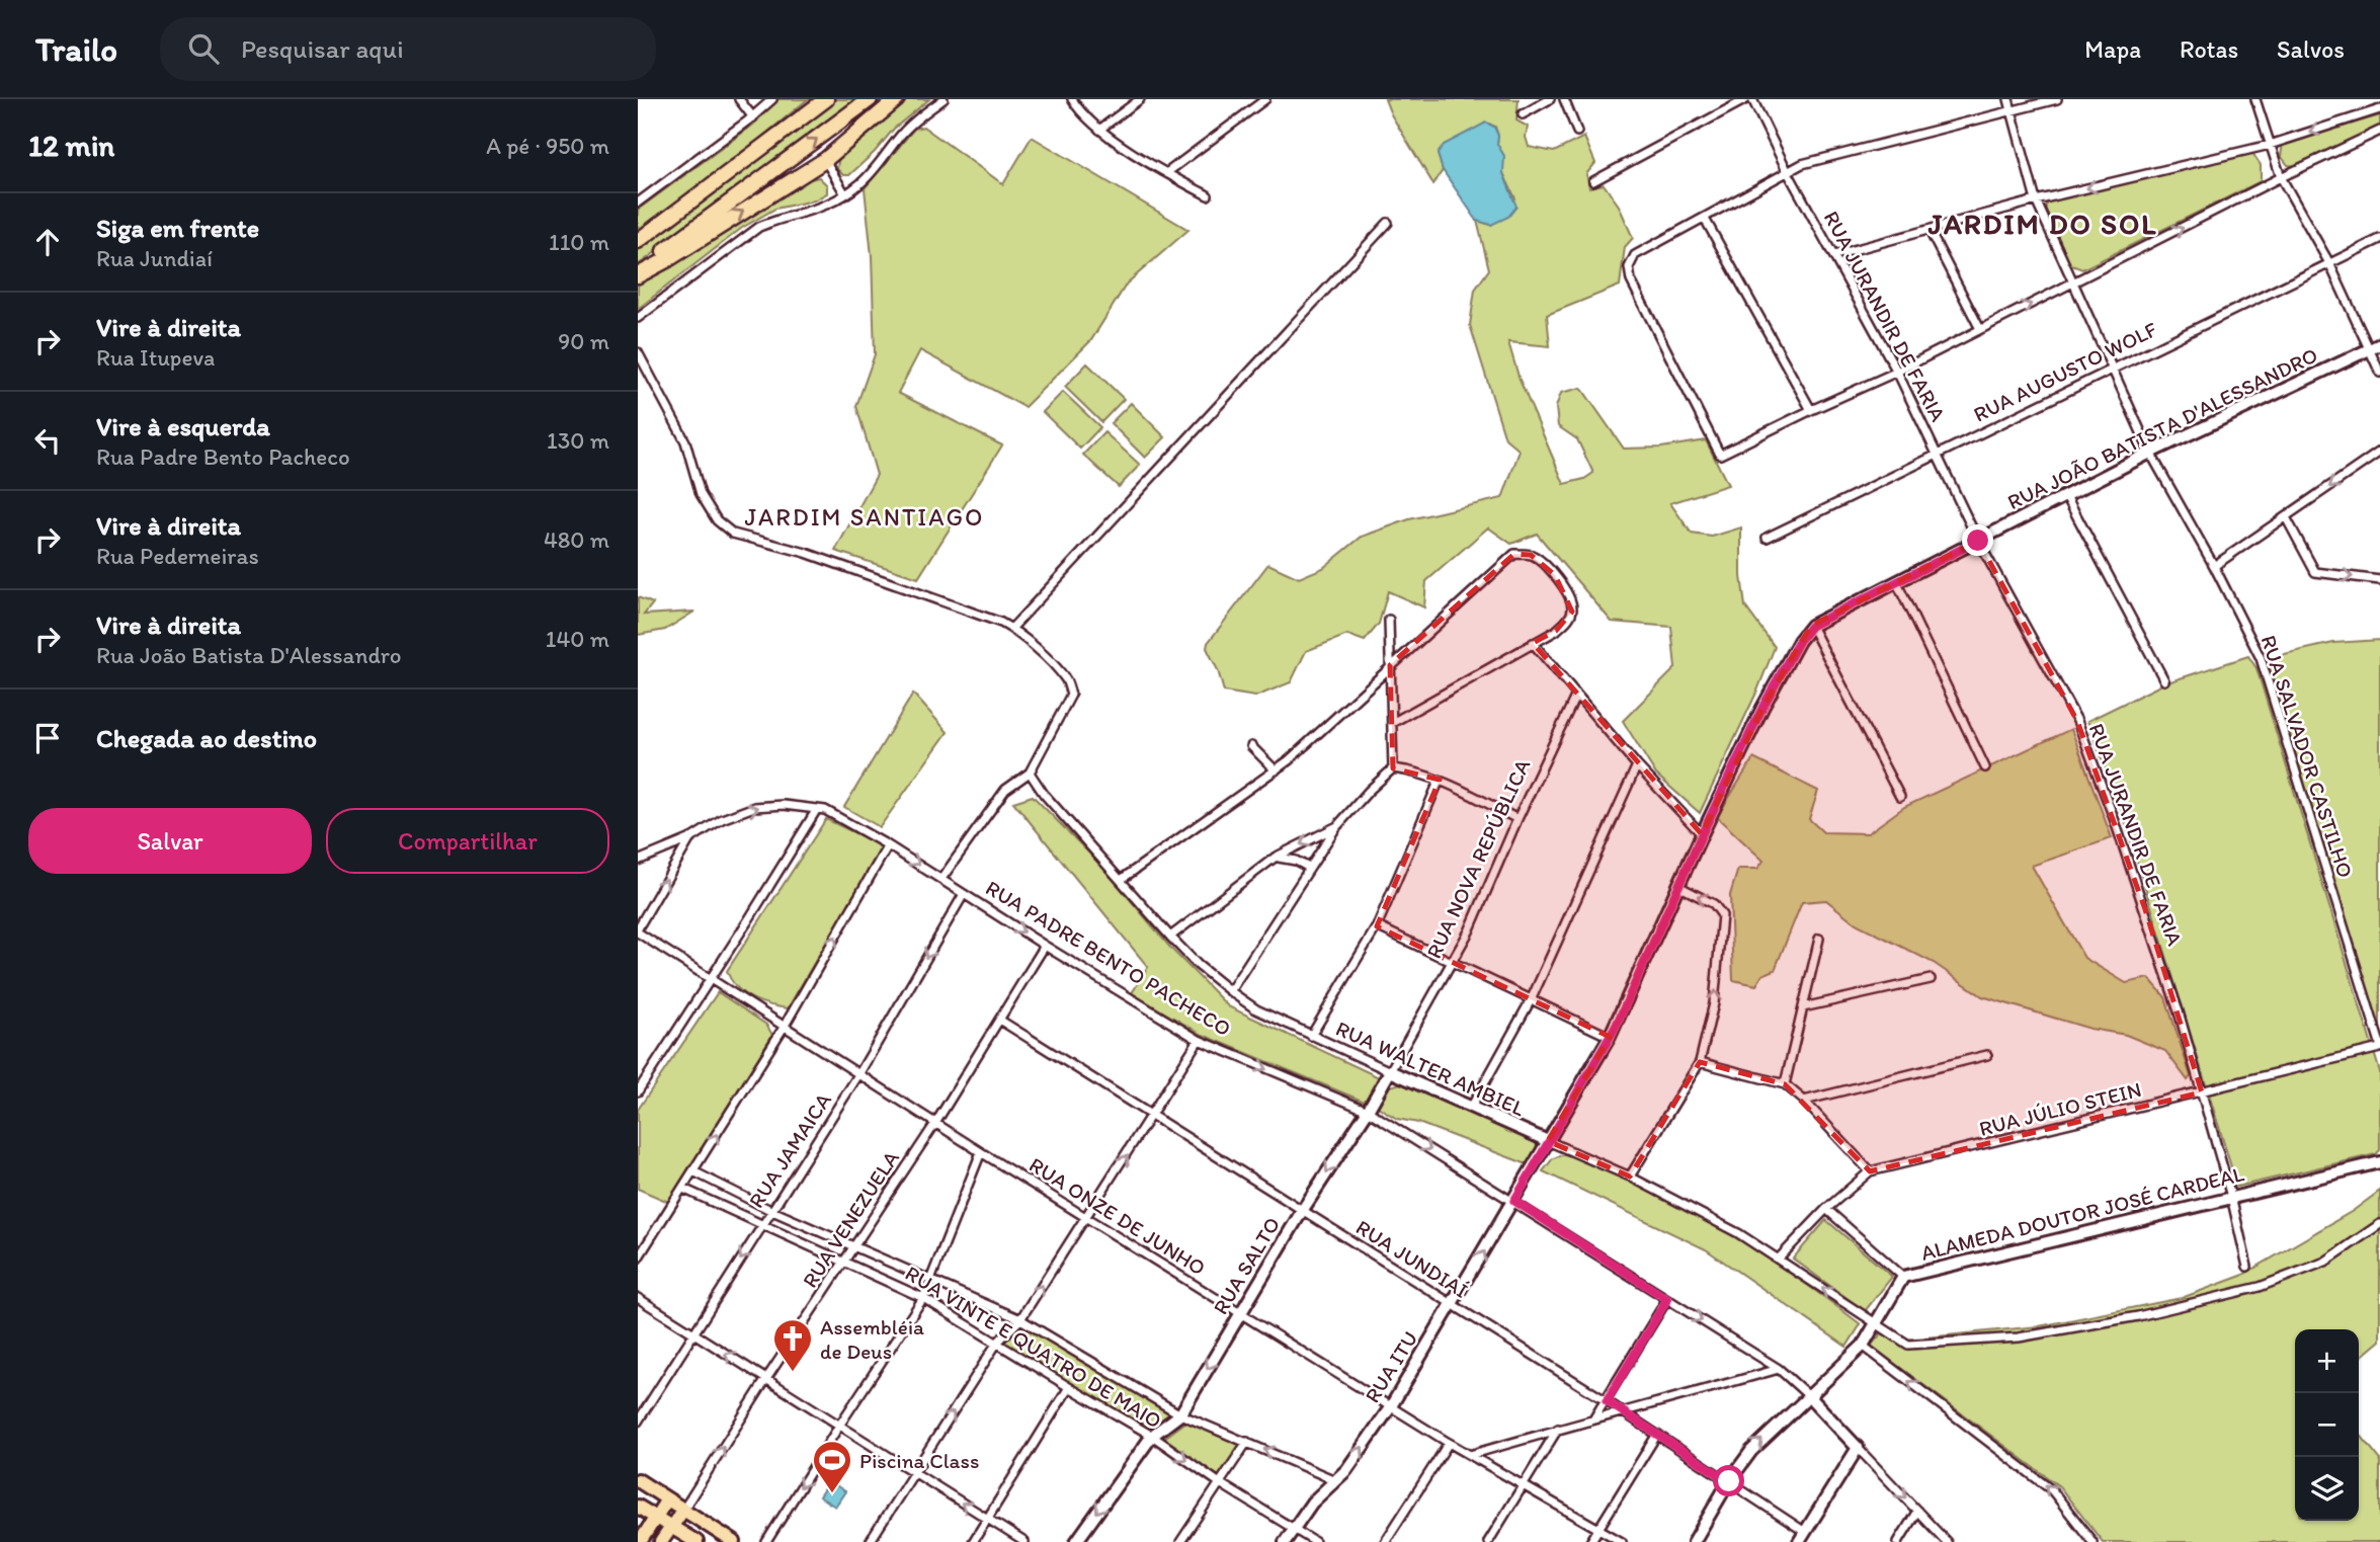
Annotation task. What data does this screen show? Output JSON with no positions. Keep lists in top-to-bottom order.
{
  "streets": {
    "street": [
      "RUA JURANDIR DE FARIA",
      "RUA AUGUSTO WOLF",
      "RUA JOÃO BATISTA D'ALESSANDRO",
      "RUA SALVADOR CASTILHO",
      "RUA NOVA REPÚBLICA",
      "RUA PADRE BENTO PACHECO",
      "RUA WALTER AMBIEL",
      "RUA JÚLIO STEIN",
      "RUA JAMAICA",
      "ALAMEDA DOUTOR JOSÉ CARDEAL",
      "RUA ONZE DE JUNHO",
      "RUA VENEZUELA",
      "RUA JUNDIAÍ",
      "RUA SALTO",
      "RUA VINTE E QUATRO DE MAIO",
      "RUA ITU"
    ]
  },
  "crossings": [
    ["RUA JURANDIR DE FARIA", "RUA AUGUSTO WOLF"],
    ["RUA JURANDIR DE FARIA", "RUA JOÃO BATISTA D'ALESSANDRO"],
    ["RUA JURANDIR DE FARIA", "RUA JÚLIO STEIN"],
    ["RUA JURANDIR DE FARIA", "ALAMEDA DOUTOR JOSÉ CARDEAL"],
    ["RUA AUGUSTO WOLF", "RUA SALVADOR CASTILHO"],
    ["RUA JOÃO BATISTA D'ALESSANDRO", "RUA SALVADOR CASTILHO"],
    ["RUA JOÃO BATISTA D'ALESSANDRO", "RUA ITU"],
    ["RUA SALVADOR CASTILHO", "RUA JÚLIO STEIN"],
    ["RUA NOVA REPÚBLICA", "RUA PADRE BENTO PACHECO"],
    ["RUA NOVA REPÚBLICA", "RUA WALTER AMBIEL"],
    ["RUA NOVA REPÚBLICA", "RUA SALTO"],
    ["RUA PADRE BENTO PACHECO", "RUA JAMAICA"],
    ["RUA PADRE BENTO PACHECO", "ALAMEDA DOUTOR JOSÉ CARDEAL"],
    ["RUA PADRE BENTO PACHECO", "RUA VENEZUELA"],
    ["RUA PADRE BENTO PACHECO", "RUA SALTO"],
    ["RUA PADRE BENTO PACHECO", "RUA ITU"],
    ["RUA WALTER AMBIEL", "RUA JÚLIO STEIN"],
    ["RUA WALTER AMBIEL", "ALAMEDA DOUTOR JOSÉ CARDEAL"],
    ["RUA WALTER AMBIEL", "RUA ITU"],
    ["RUA JAMAICA", "RUA ONZE DE JUNHO"],
    ["RUA JAMAICA", "RUA VINTE E QUATRO DE MAIO"],
    ["ALAMEDA DOUTOR JOSÉ CARDEAL", "RUA JUNDIAÍ"],
    ["RUA ONZE DE JUNHO", "RUA VENEZUELA"],
    ["RUA ONZE DE JUNHO", "RUA SALTO"],
    ["RUA ONZE DE JUNHO", "RUA ITU"],
    ["RUA VENEZUELA", "RUA JUNDIAÍ"],
    ["RUA VENEZUELA", "RUA VINTE E QUATRO DE MAIO"],
    ["RUA JUNDIAÍ", "RUA SALTO"],
    ["RUA JUNDIAÍ", "RUA ITU"],
    ["RUA SALTO", "RUA VINTE E QUATRO DE MAIO"],
    ["RUA VINTE E QUATRO DE MAIO", "RUA ITU"]
  ],
  "one_way": ["RUA PADRE BENTO PACHECO", "RUA JAMAICA"],
  "districts": ["JARDIM DO SOL", "JARDIM SANTIAGO"],
  "places": {
    "church": ["Assembléia de Deus"],
    "sports": ["Piscina Class"]
  },
  "page": {
    "header": "Trailo",
    "search": "Pesquisar aqui",
    "nav": ["Mapa", "Rotas", "Salvos"],
    "heading": ["12 min", "A pé · 950 m"],
    "list": [
      ["Siga em frente", "Rua Jundiaí", "110 m"],
      ["Vire à direita", "Rua Itupeva", "90 m"],
      ["Vire à esquerda", "Rua Padre Bento Pacheco", "130 m"],
      ["Vire à direita", "Rua Pederneiras", "480 m"],
      ["Vire à direita", "Rua João Batista D'Alessandro", "140 m"],
      "Chegada ao destino"
    ],
    "buttons": ["Salvar", "Compartilhar"],
    "map_buttons": ["+", "−"]
  }
}
